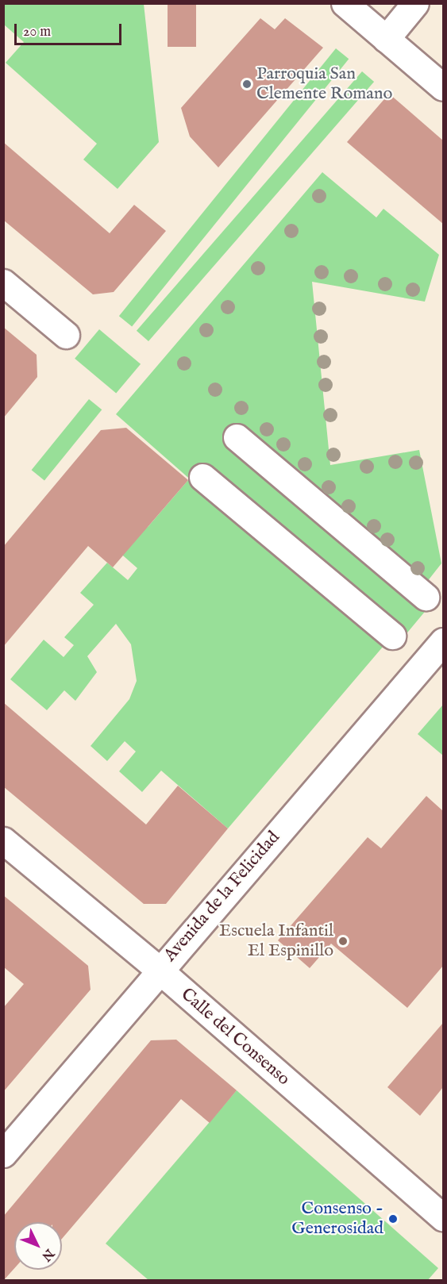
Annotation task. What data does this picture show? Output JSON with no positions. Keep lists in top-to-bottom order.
{
  "streets": {
    "street": ["Avenida de la Felicidad", "Calle del Consenso"]
  },
  "crossings": [
    ["Avenida de la Felicidad", "Calle del Consenso"]
  ],
  "places": ["Parroquia San Clemente Romano", "Escuela Infantil El Espinillo", "Consenso - Generosidad"],
  "scale_bar": "20 m",
  "north": "bottom right"
}
